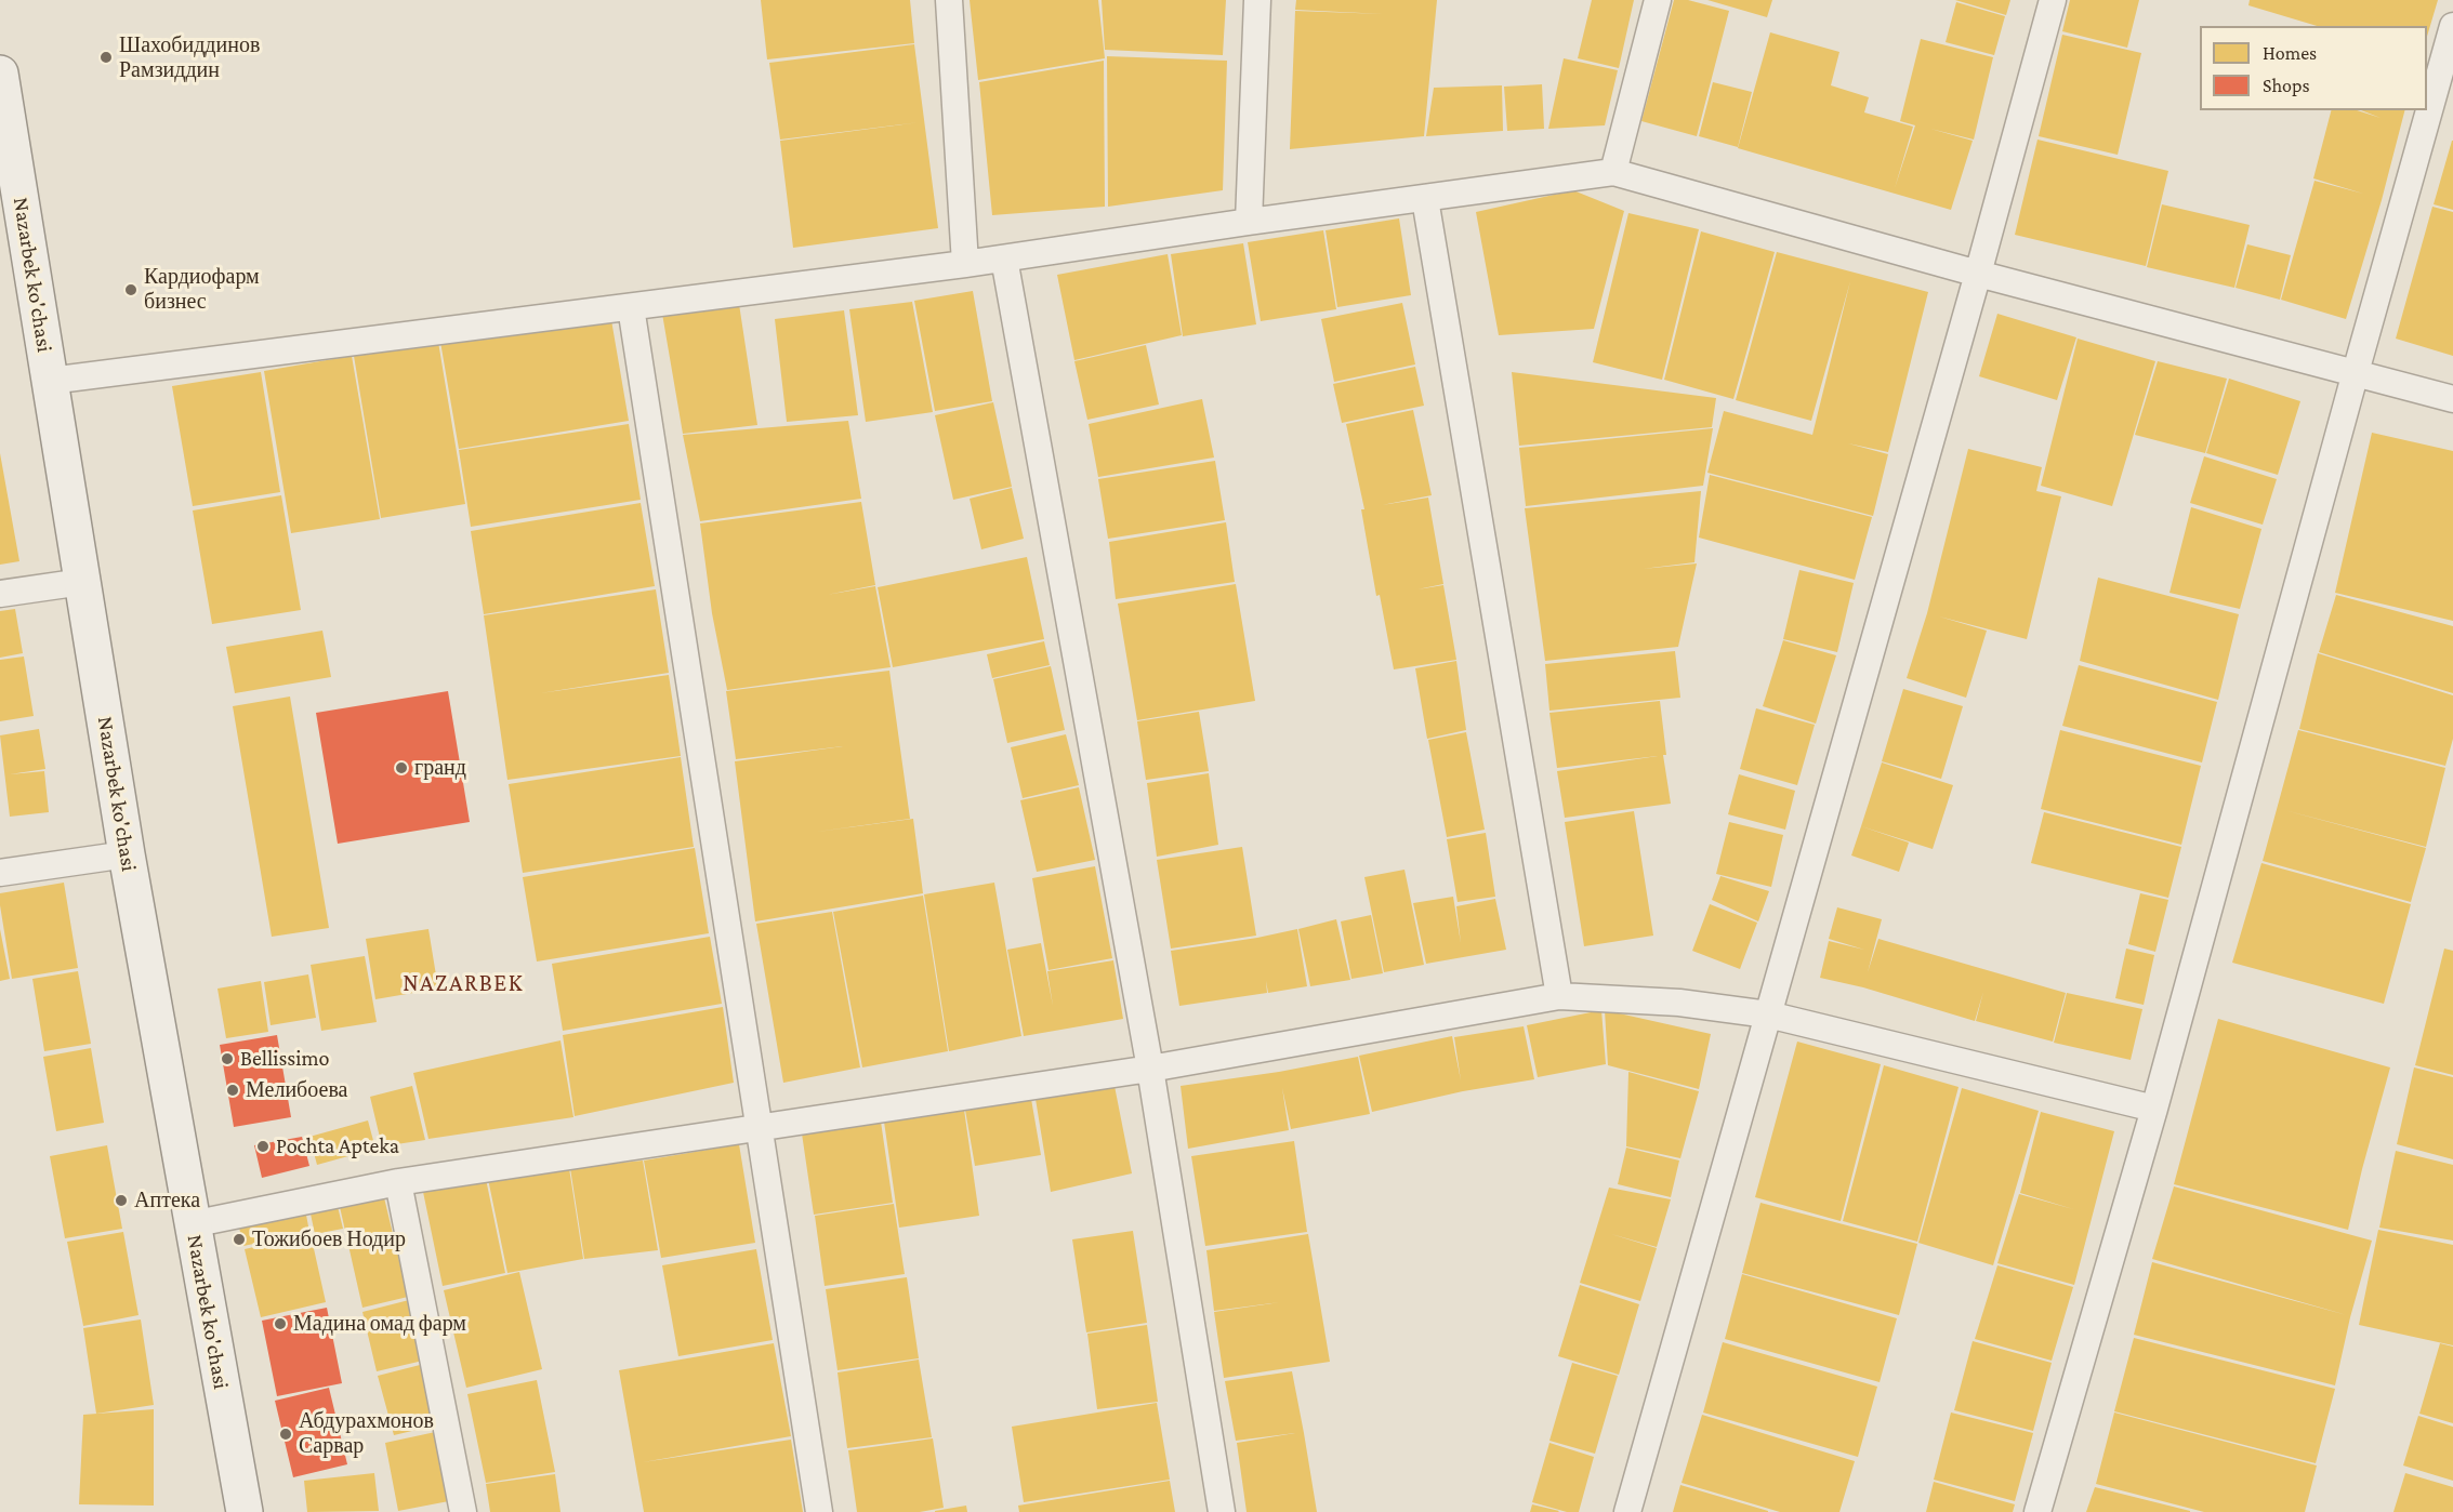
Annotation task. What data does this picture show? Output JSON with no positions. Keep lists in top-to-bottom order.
{
  "streets": {
    "main road": ["Nazarbek ko'chasi"]
  },
  "districts": ["NAZARBEK"],
  "places": [
    "Шахобиддинов Рамзиддин",
    "Кардиофарм бизнес",
    "гранд",
    "Bellissimo",
    "Мелибоева",
    "Pochta Apteka",
    "Аптека",
    "Тожибоев Нодир",
    "Мадина омад фарм",
    "Абдурахмонов Сарвар"
  ],
  "legend": ["Homes", "Shops"]
}
